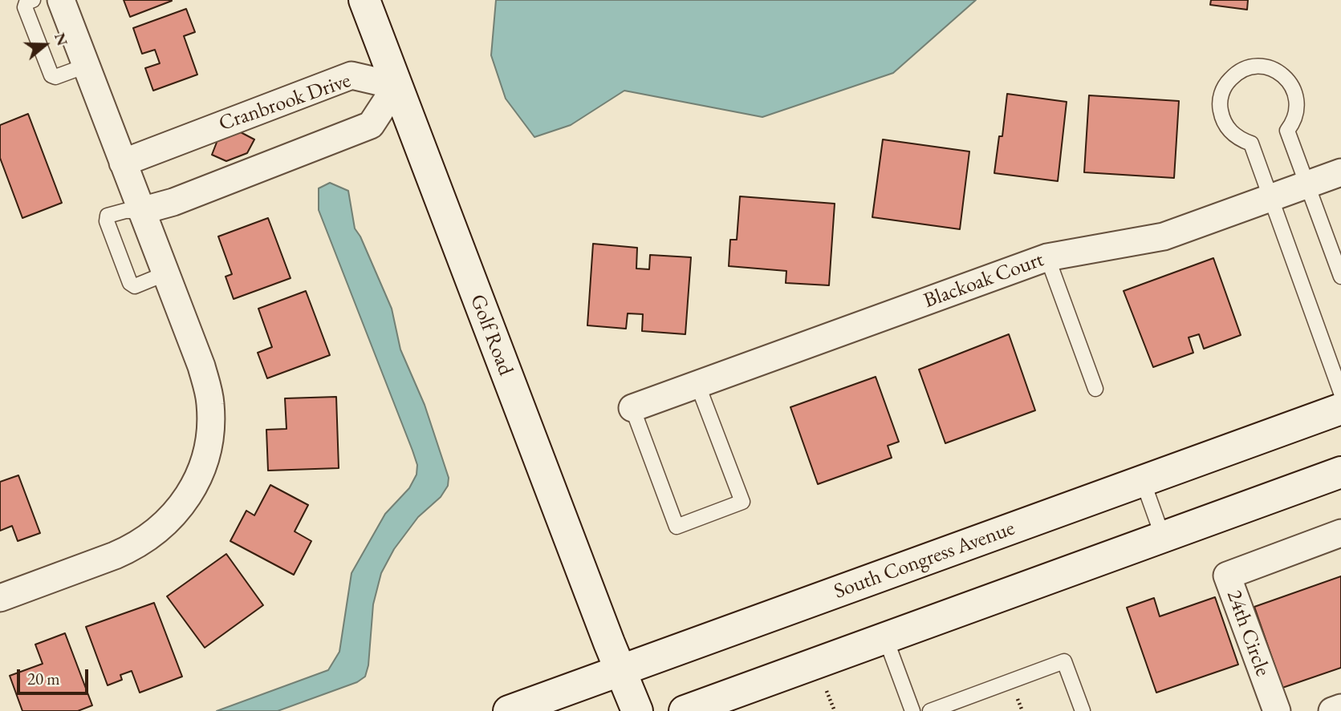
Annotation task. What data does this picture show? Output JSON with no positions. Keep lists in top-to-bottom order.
{
  "streets": {
    "main road": ["Golf Road", "South Congress Avenue"],
    "street": ["Cranbrook Drive", "Blackoak Court", "24th Circle"]
  },
  "crossings": [
    ["Cranbrook Drive", "Golf Road"],
    ["Golf Road", "South Congress Avenue"]
  ],
  "scale_bar": "20 m",
  "north": "right"
}
